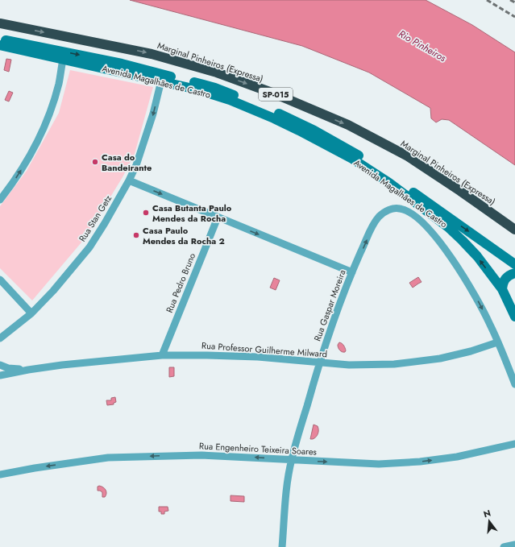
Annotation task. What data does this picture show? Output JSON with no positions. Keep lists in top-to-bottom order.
{
  "streets": {
    "highway": ["Marginal Pinheiros (Expressa)", "SP-015"],
    "main road": ["Avenida Magalhães de Castro"],
    "street": [
      "Rua Stan Getz",
      "Rua Pedro Bruno",
      "Rua Gaspar Moreira",
      "Rua Professor Guilherme Milward",
      "Rua Engenheiro Teixeira Soares"
    ]
  },
  "crossings": [
    ["Avenida Magalhães de Castro", "Rua Stan Getz"],
    ["Rua Pedro Bruno", "Rua Professor Guilherme Milward"],
    ["Rua Gaspar Moreira", "Rua Professor Guilherme Milward"],
    ["Rua Gaspar Moreira", "Rua Engenheiro Teixeira Soares"]
  ],
  "one_way": ["Marginal Pinheiros (Expressa)"],
  "water": ["Rio Pinheiros"],
  "places": ["Casa do Bandeirante", "Casa Butanta Paulo Mendes da Rocha", "Casa Paulo Mendes da Rocha 2"],
  "north": "top"
}
